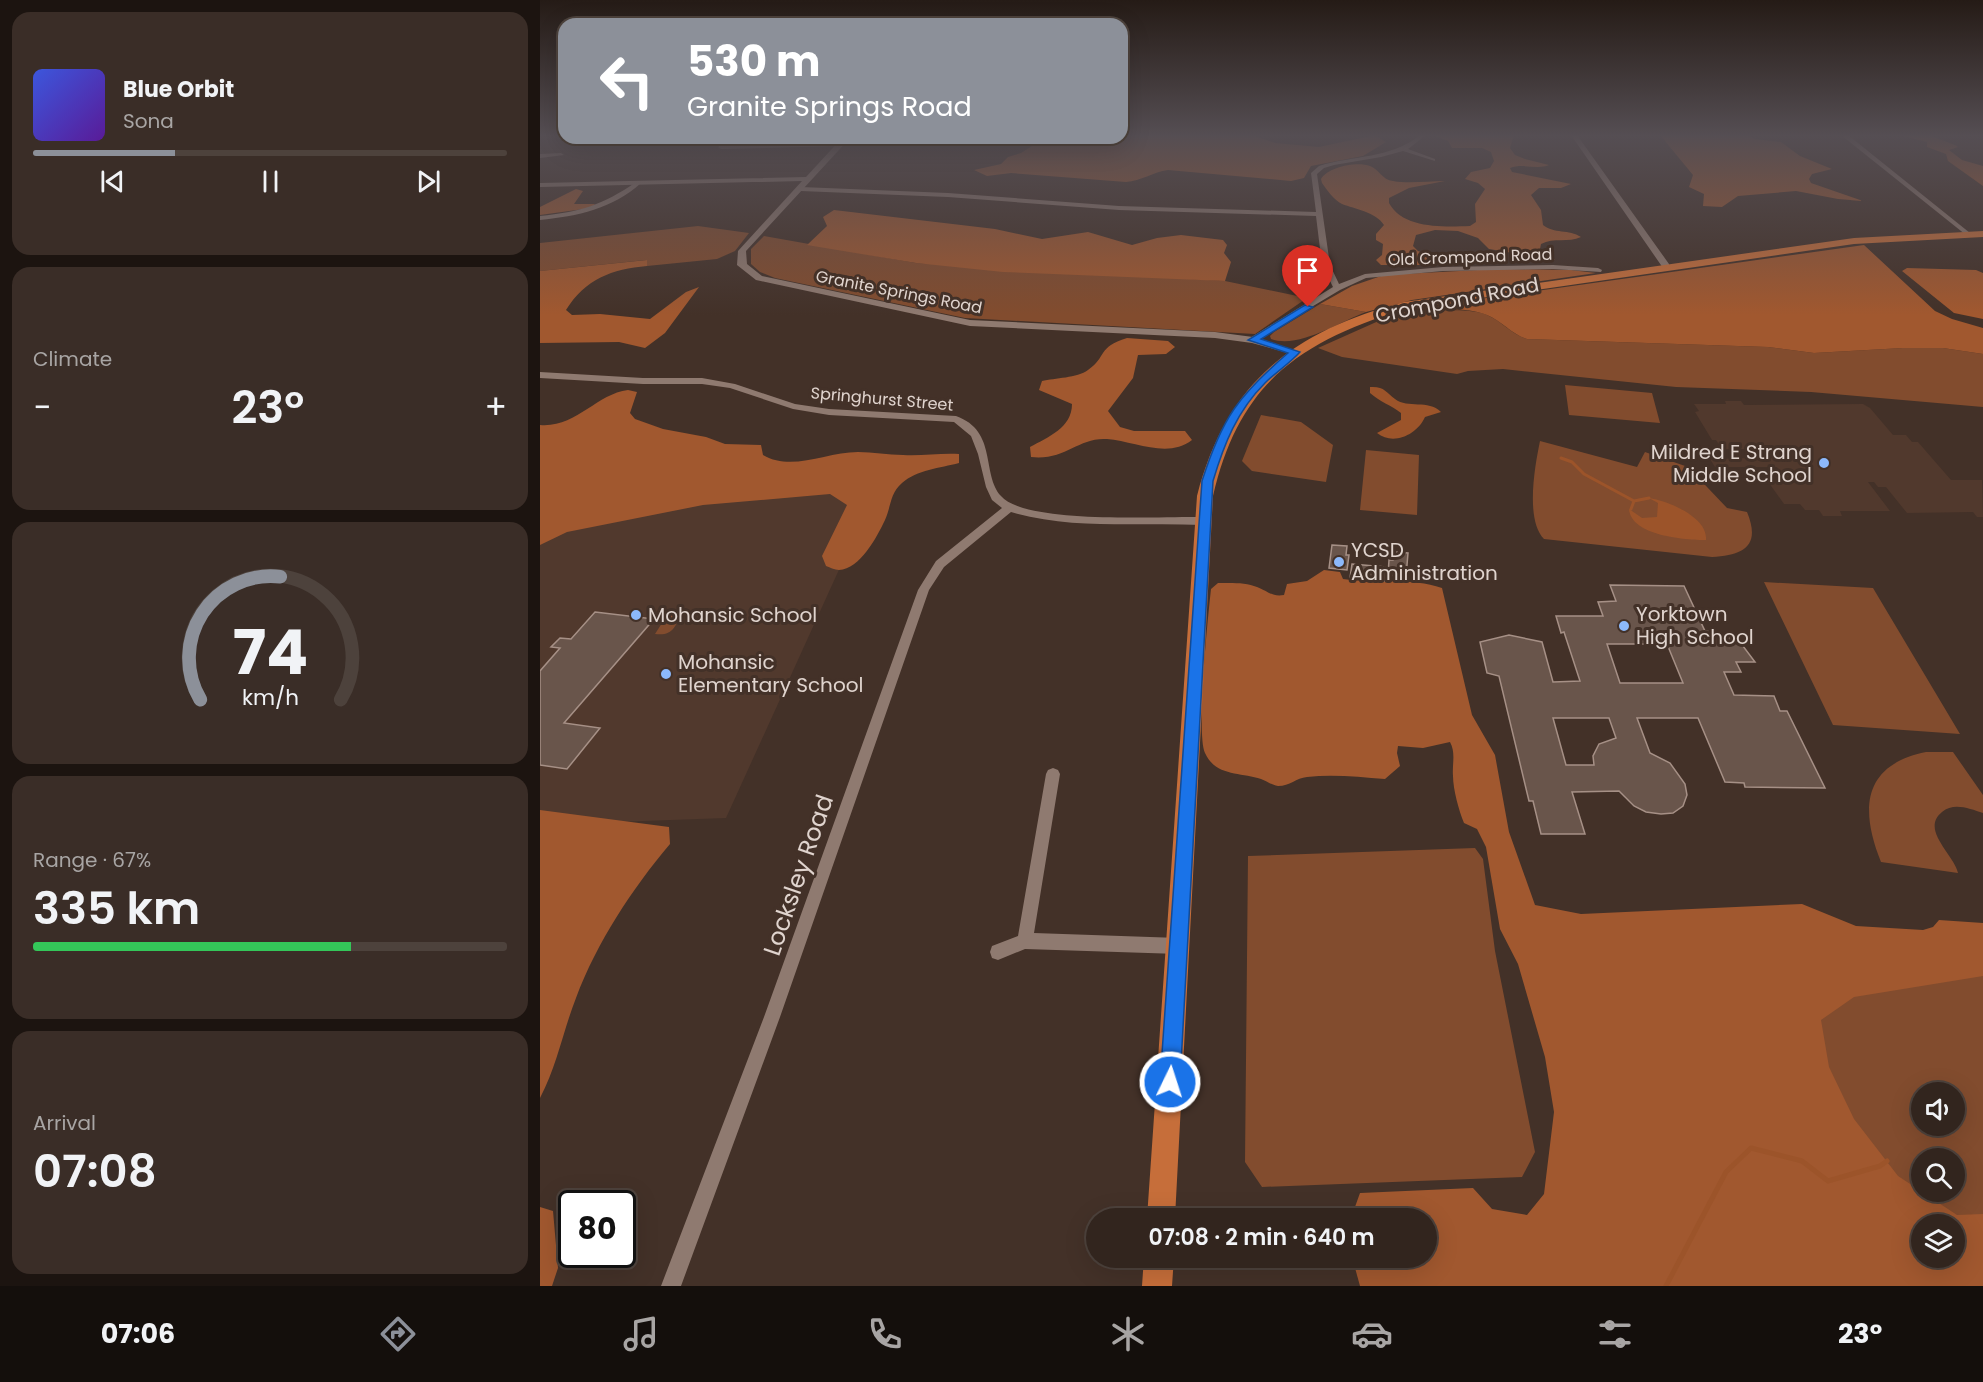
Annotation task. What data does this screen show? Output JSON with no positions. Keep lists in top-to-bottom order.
{
  "streets": {
    "highway": ["Crompond Road"],
    "street": [
      "Old Crompond Road",
      "Granite Springs Road",
      "Springhurst Street",
      "Locksley Road"
    ]
  },
  "crossings": [
    ["Old Crompond Road", "Granite Springs Road"],
    ["Granite Springs Road", "Crompond Road"],
    ["Springhurst Street", "Locksley Road"]
  ],
  "places": [
    "Mildred E Strang Middle School",
    "YCSD Administration",
    "Mohansic School",
    "Yorktown High School",
    "Mohansic Elementary School"
  ],
  "page": {
    "turn": ["530 m", "Granite Springs Road"],
    "song": ["Blue Orbit", "Sona"],
    "tile": [
      "Climate",
      ["Range · 67%", "335 km"],
      ["Arrival", "07:08"]
    ],
    "heat": ["−", "23°", "+"],
    "limit": "80",
    "trip": "07:08 · 2 min · 640 m",
    "tabs": ["07:06", "23°"],
    "gauge": ["74", "km/h"]
  }
}
